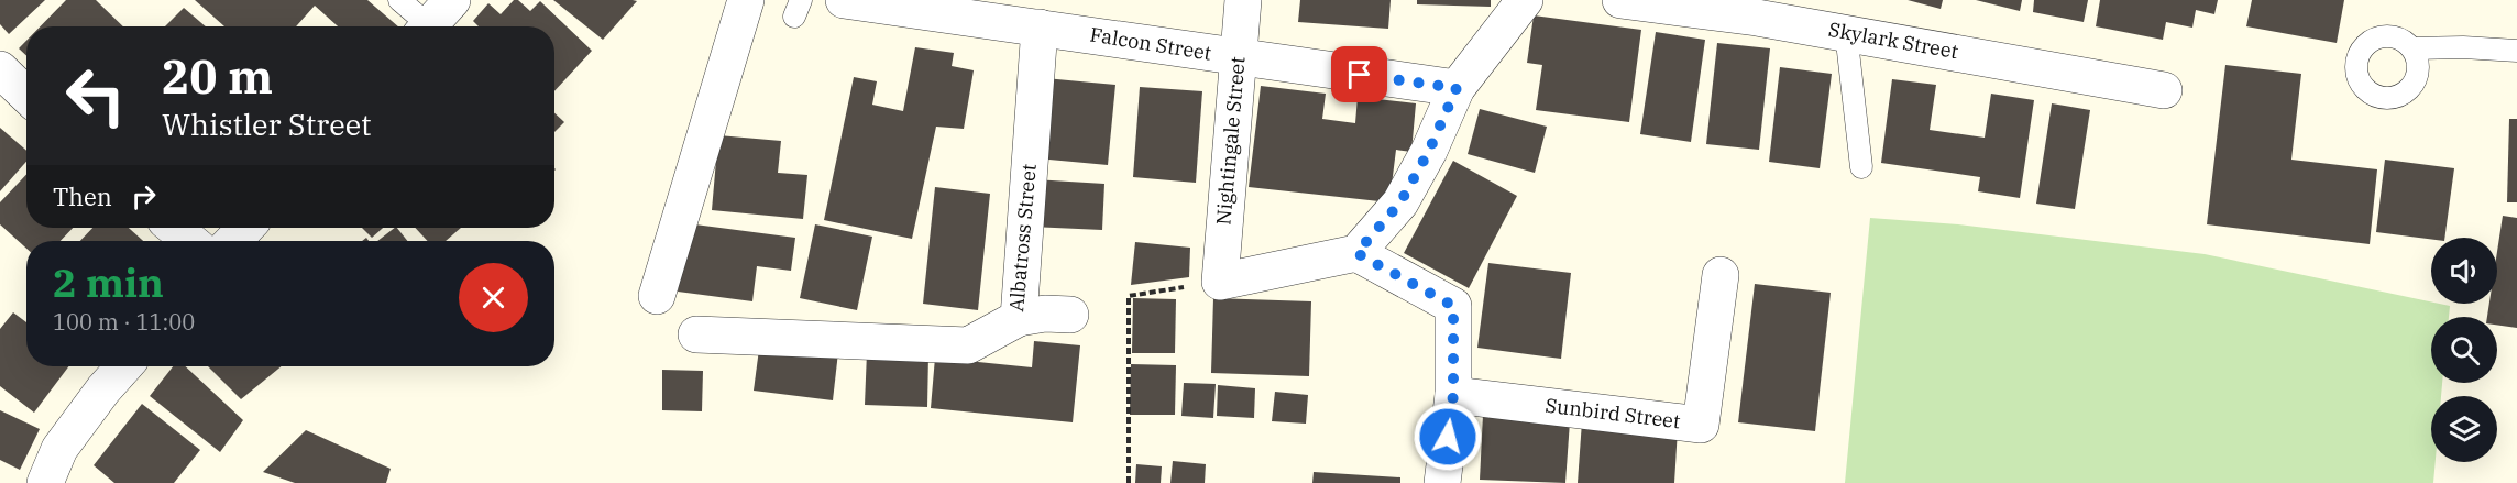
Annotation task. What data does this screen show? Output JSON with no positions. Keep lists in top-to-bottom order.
{
  "streets": {
    "street": [
      "Skylark Street",
      "Falcon Street",
      "Nightingale Street",
      "Albatross Street",
      "Sunbird Street"
    ]
  },
  "crossings": [
    ["Falcon Street", "Nightingale Street"],
    ["Falcon Street", "Albatross Street"]
  ],
  "page": {
    "turn": ["20 m", "Whistler Street"],
    "then": "Then",
    "heading": ["2 min", "100 m · 11:00"]
  }
}
